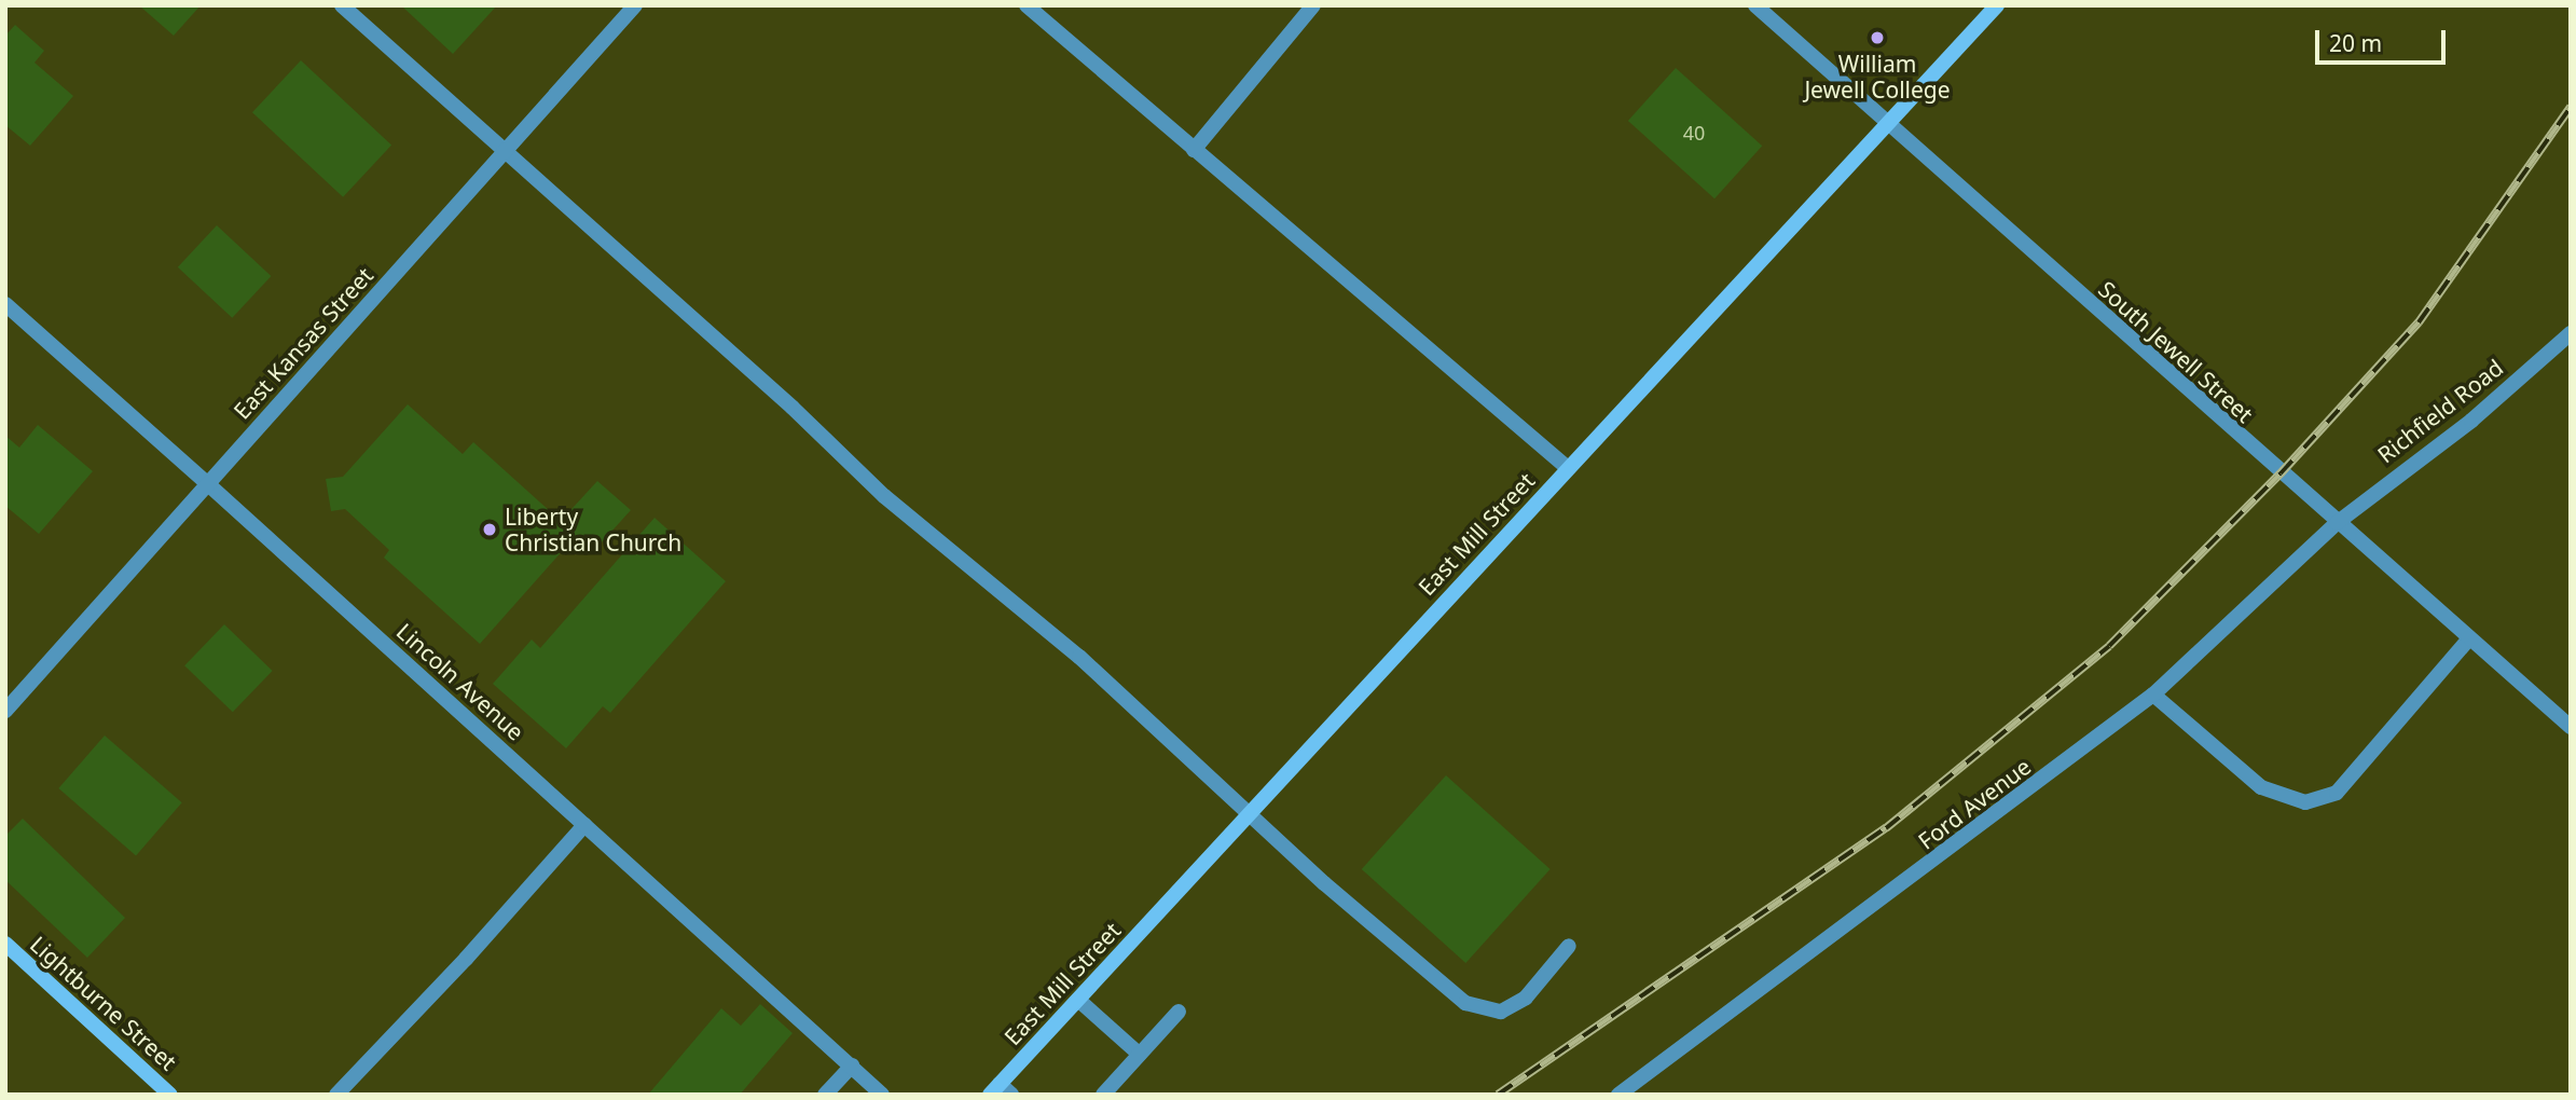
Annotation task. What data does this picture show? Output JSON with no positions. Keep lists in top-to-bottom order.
{
  "streets": {
    "main road": ["East Mill Street", "Lightburne Street"],
    "street": [
      "East Kansas Street",
      "South Jewell Street",
      "Richfield Road",
      "Lincoln Avenue",
      "Ford Avenue"
    ]
  },
  "crossings": [
    ["East Kansas Street", "Lincoln Avenue"],
    ["South Jewell Street", "Richfield Road"],
    ["South Jewell Street", "East Mill Street"],
    ["South Jewell Street", "Ford Avenue"],
    ["Richfield Road", "Ford Avenue"]
  ],
  "places": ["William Jewell College", "Liberty Christian Church"],
  "house_numbers": ["40"],
  "scale_bar": "20 m"
}
